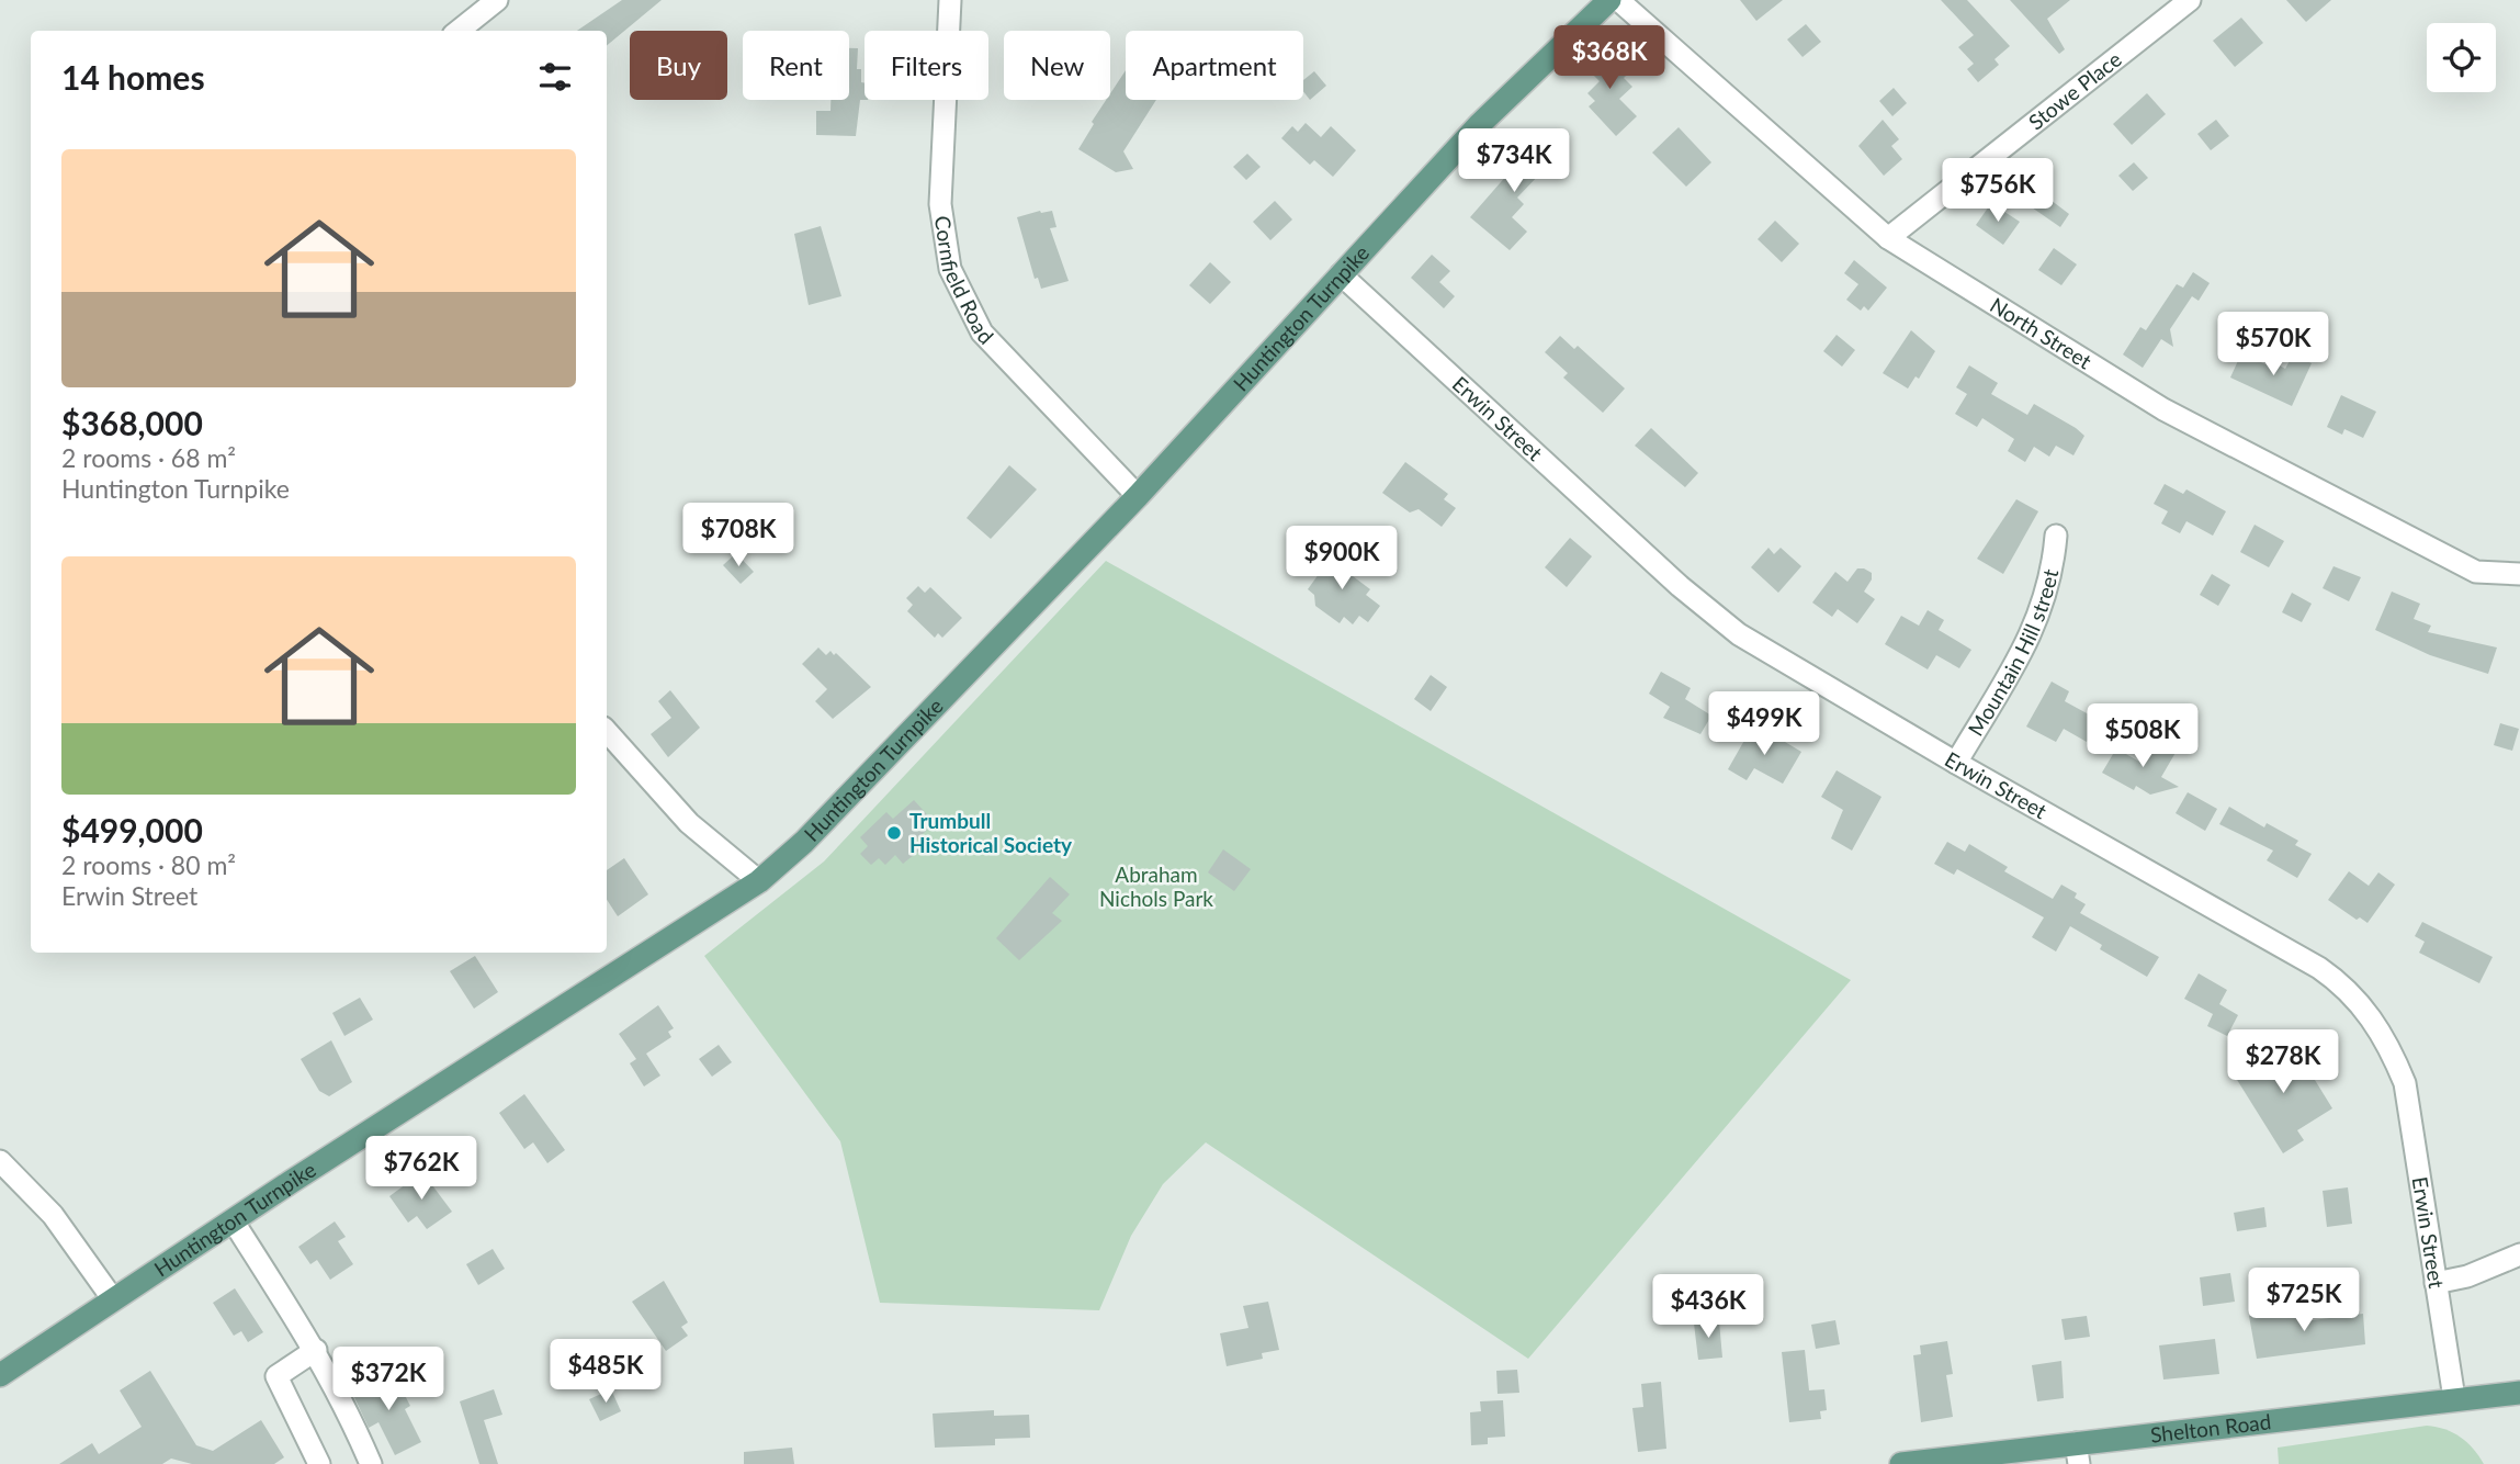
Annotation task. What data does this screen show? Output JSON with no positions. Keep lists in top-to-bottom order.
{
  "streets": {
    "main road": ["Huntington Turnpike", "Shelton Road"],
    "street": [
      "Stowe Place",
      "Cornfield Road",
      "North Street",
      "Erwin Street",
      "Mountain Hill street"
    ]
  },
  "crossings": [
    ["Stowe Place", "North Street"],
    ["Cornfield Road", "Huntington Turnpike"],
    ["Huntington Turnpike", "Erwin Street"],
    ["Erwin Street", "Mountain Hill street"],
    ["Erwin Street", "Shelton Road"]
  ],
  "parks": ["Abraham Nichols Park"],
  "places": ["Trumbull Historical Society"],
  "page": {
    "price": [
      "$368K",
      "$734K",
      "$756K",
      "$570K",
      "$708K",
      "$900K",
      "$499K",
      "$508K",
      "$278K",
      "$762K",
      "$725K",
      "$436K",
      "$485K",
      "$372K"
    ],
    "chip": [
      "Buy",
      "Rent",
      "Filters",
      "New",
      "Apartment"
    ],
    "heading": "14 homes",
    "list": [
      {
        "name": "$368,000",
        "note": "2 rooms · 68 m² · Huntington Turnpike"
      },
      {
        "name": "$499,000",
        "note": "2 rooms · 80 m² · Erwin Street"
      }
    ]
  }
}
